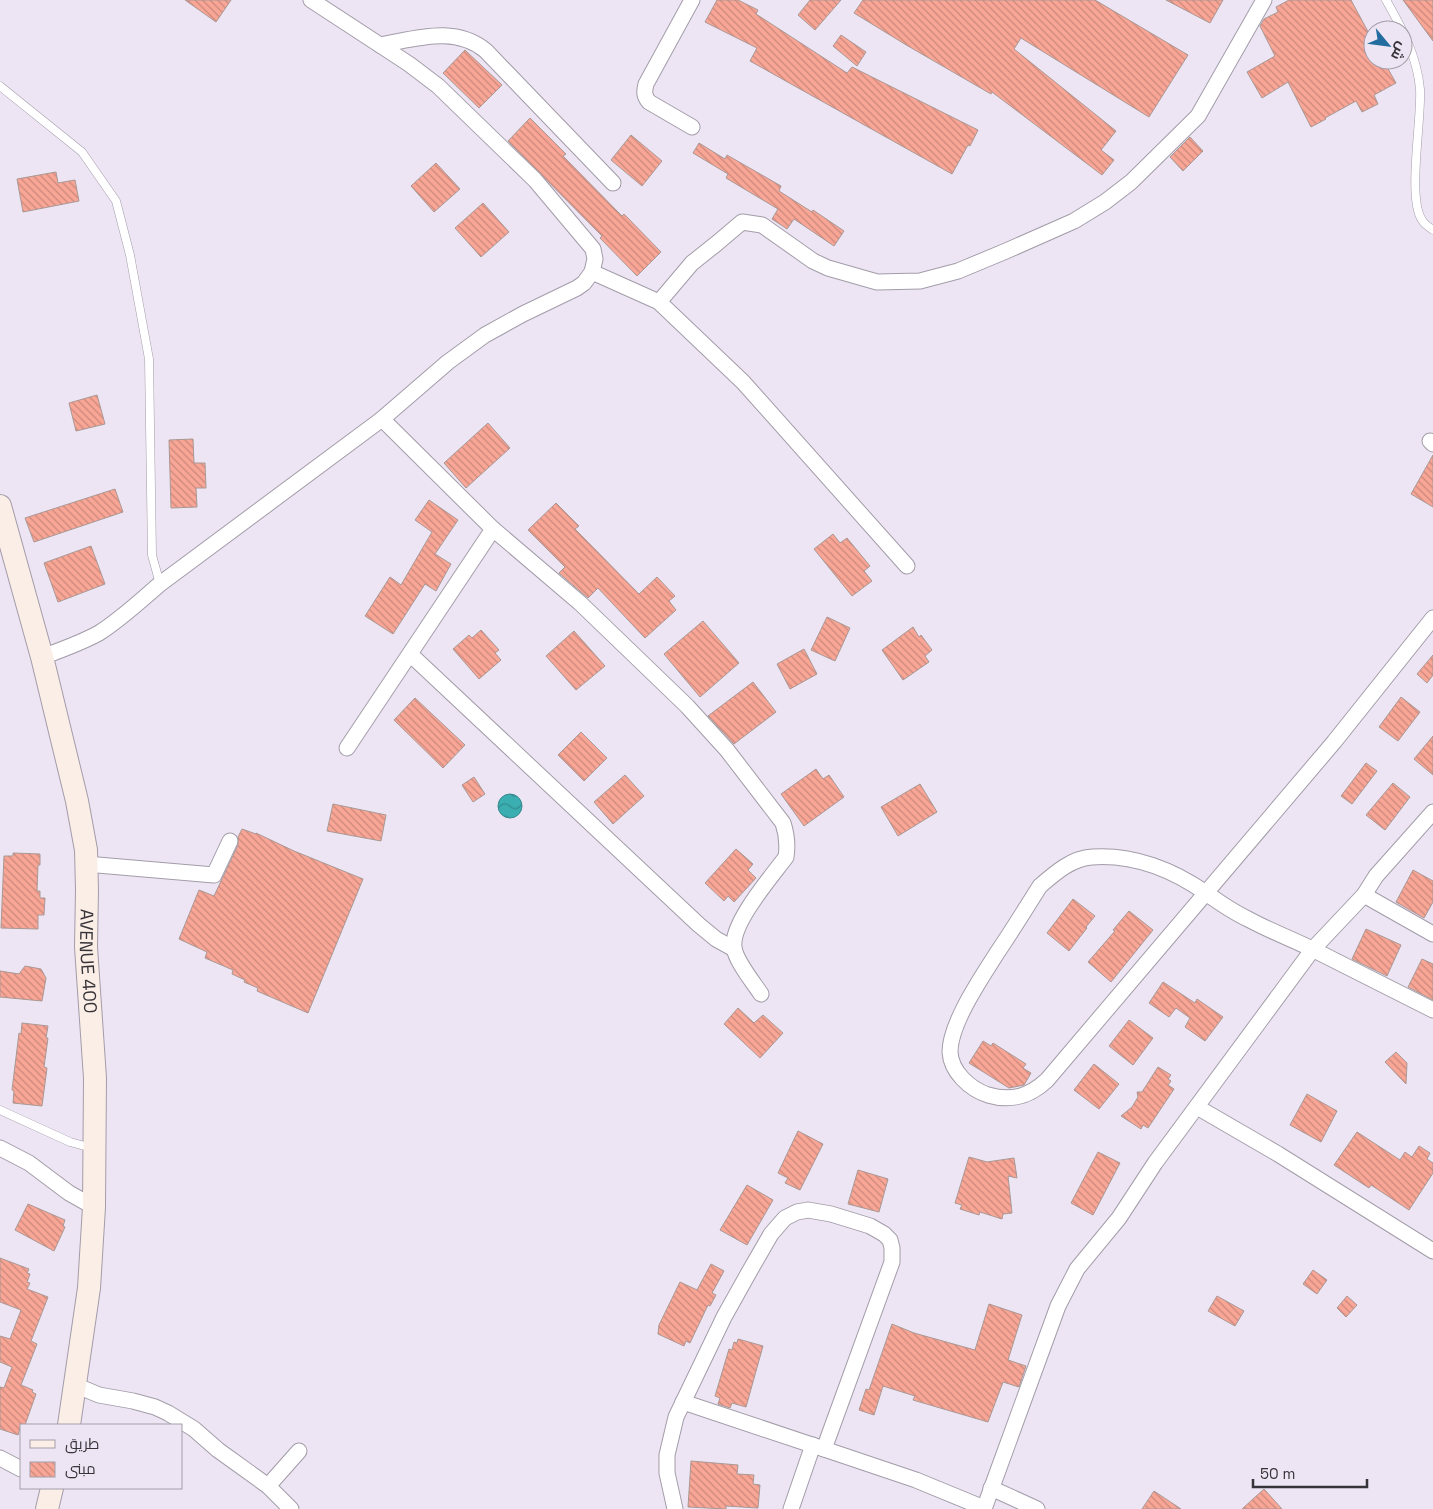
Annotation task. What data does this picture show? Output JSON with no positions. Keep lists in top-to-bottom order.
{
  "streets": {
    "main road": ["AVENUE 400"]
  },
  "legend": ["طريق", "مبنى"],
  "scale_bar": "50 m",
  "north": "bottom right"
}
